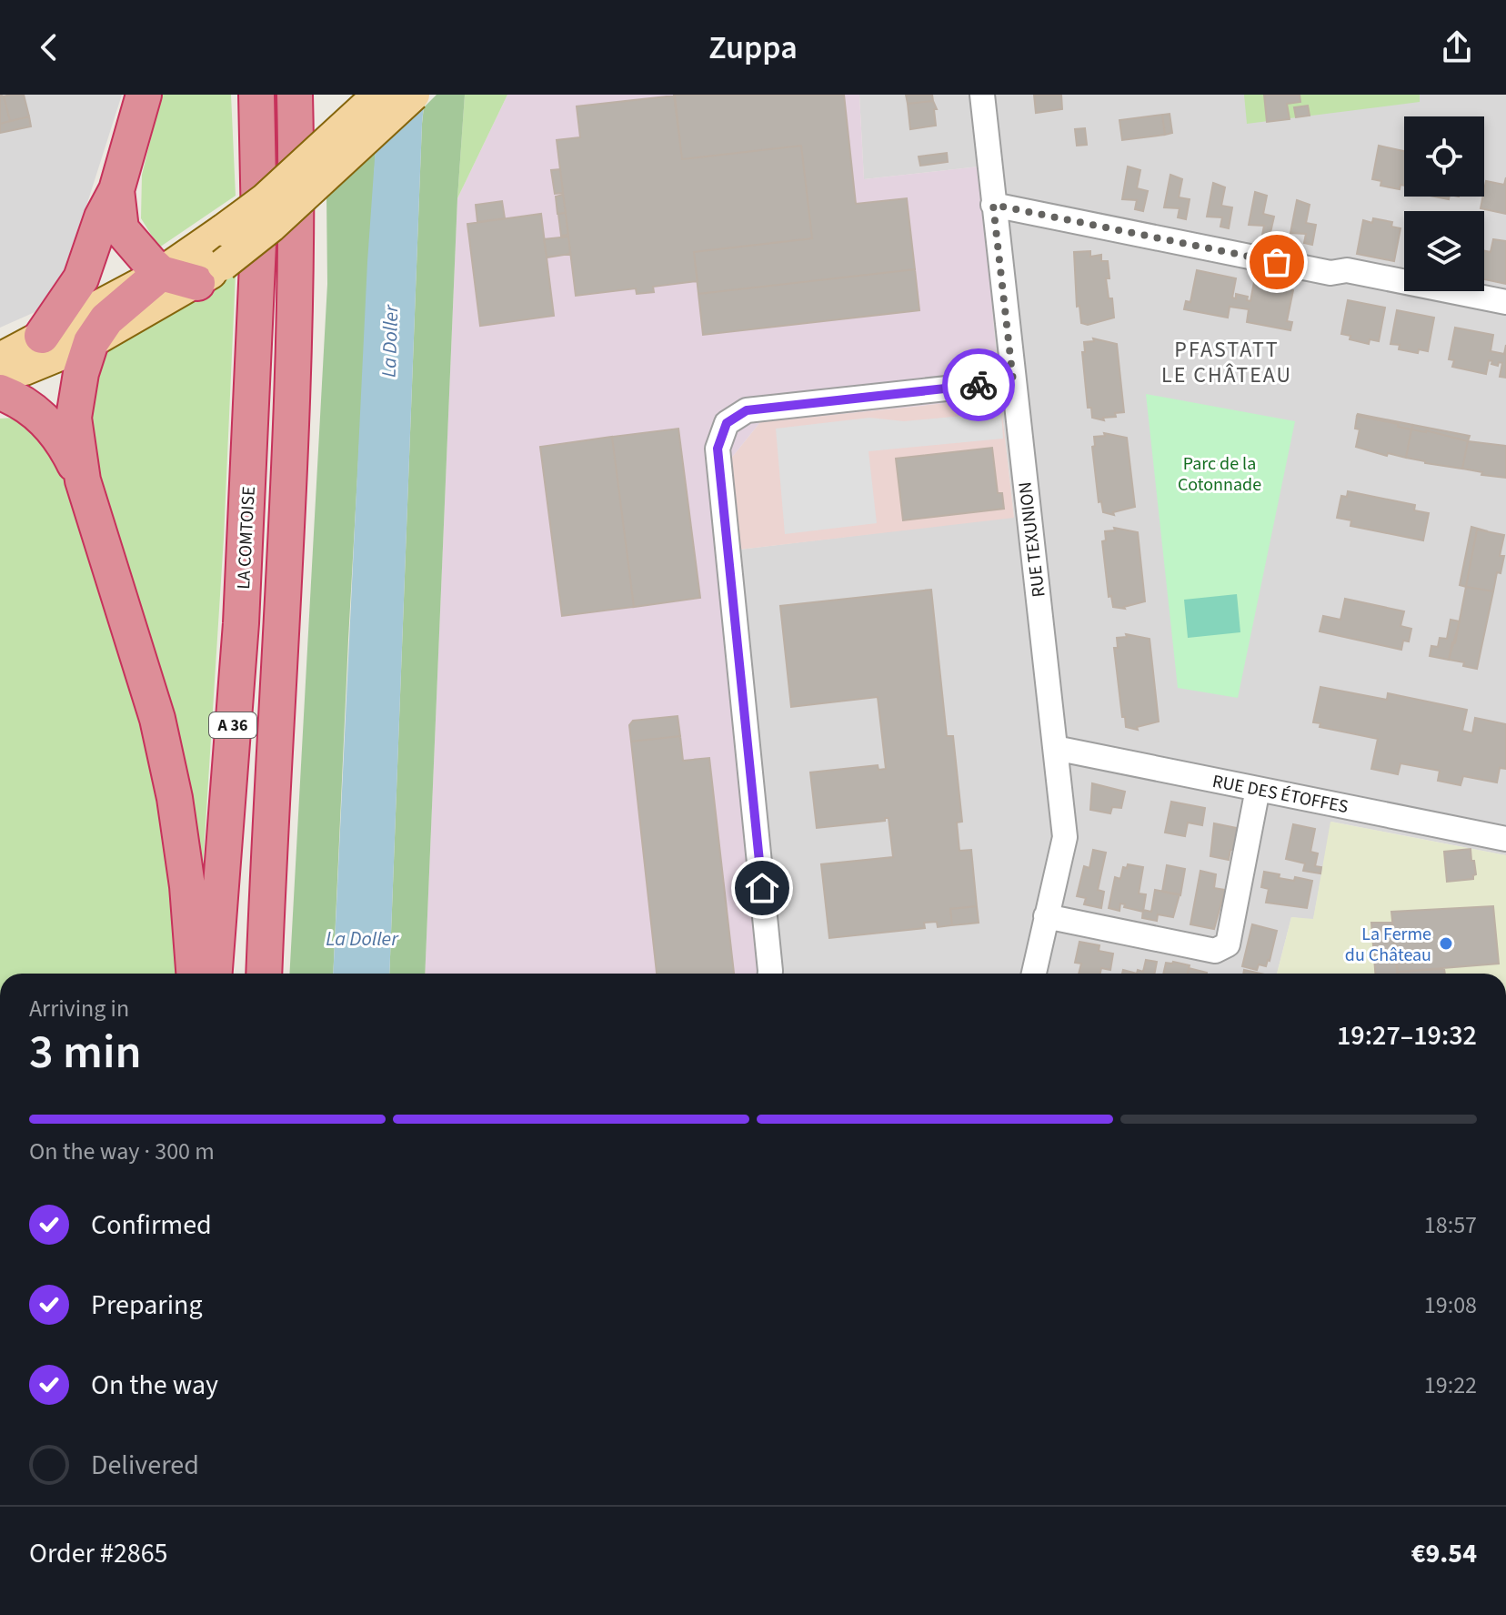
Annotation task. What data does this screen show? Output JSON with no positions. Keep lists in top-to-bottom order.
{
  "streets": {
    "highway": ["LA COMTOISE", "A 36"],
    "street": ["RUE TEXUNION", "RUE DES ÉTOFFES"]
  },
  "crossings": [
    ["RUE TEXUNION", "RUE DES ÉTOFFES"]
  ],
  "districts": ["PFASTATT LE CHÂTEAU"],
  "water": ["La Doller"],
  "parks": ["Parc de la Cotonnade"],
  "places": ["La Ferme du Château"],
  "page": {
    "header": "Zuppa",
    "heading": ["3 min", "Arriving in", "19:27–19:32"],
    "panel": ["Order #2865", "€9.54"],
    "bar": "On the way · 300 m",
    "list": [
      ["Confirmed", "18:57"],
      ["Preparing", "19:08"],
      ["On the way", "19:22"],
      "Delivered"
    ]
  }
}
